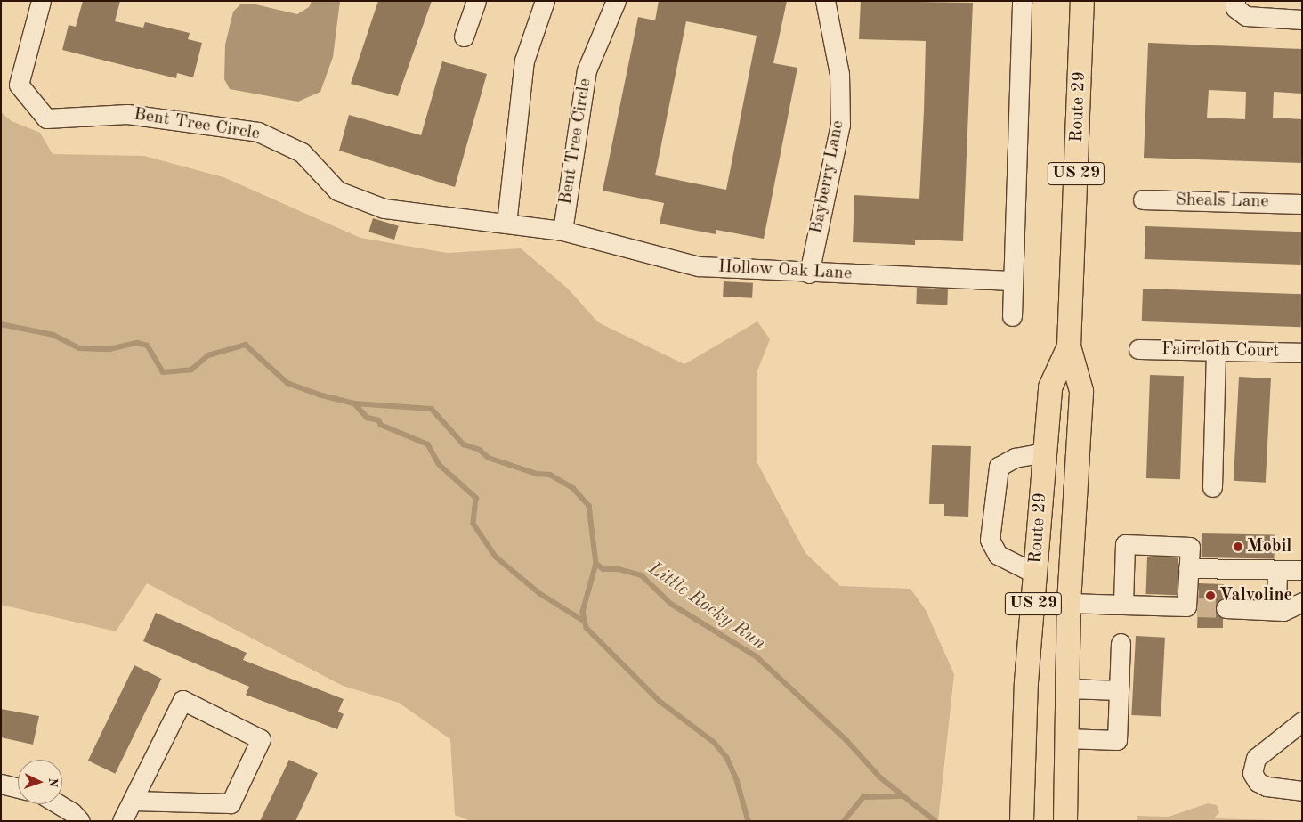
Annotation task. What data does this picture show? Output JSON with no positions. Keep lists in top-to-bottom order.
{
  "streets": {
    "main road": ["Route 29", "US 29"],
    "street": [
      "Bent Tree Circle",
      "Bayberry Lane",
      "Sheals Lane",
      "Hollow Oak Lane",
      "Faircloth Court"
    ]
  },
  "crossings": [
    ["Bent Tree Circle", "Hollow Oak Lane"],
    ["Bayberry Lane", "Hollow Oak Lane"]
  ],
  "water": ["Little Rocky Run"],
  "places": ["Mobil", "Valvoline"],
  "north": "right"
}
